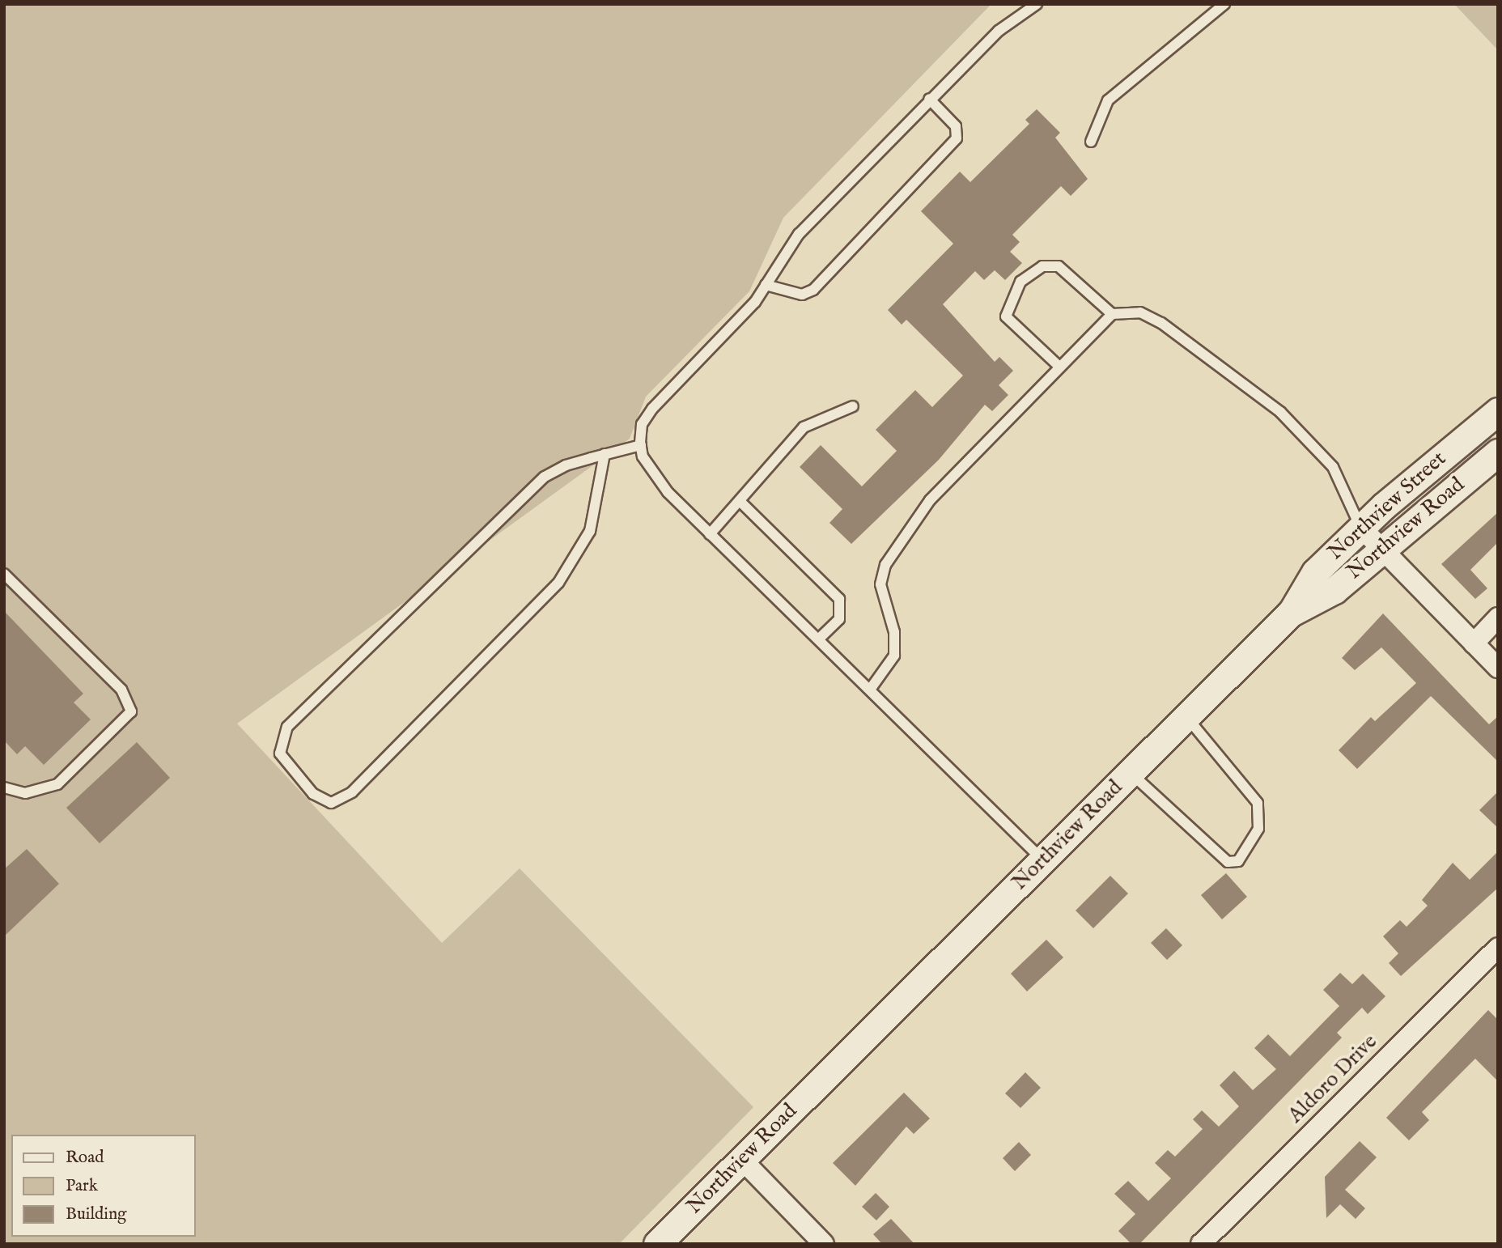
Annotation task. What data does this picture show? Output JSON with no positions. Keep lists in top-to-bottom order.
{
  "streets": {
    "street": ["Northview Street", "Northview Road", "Aldoro Drive"]
  },
  "crossings": [
    ["Northview Street", "Northview Road"]
  ],
  "legend": ["Road", "Park", "Building"]
}
